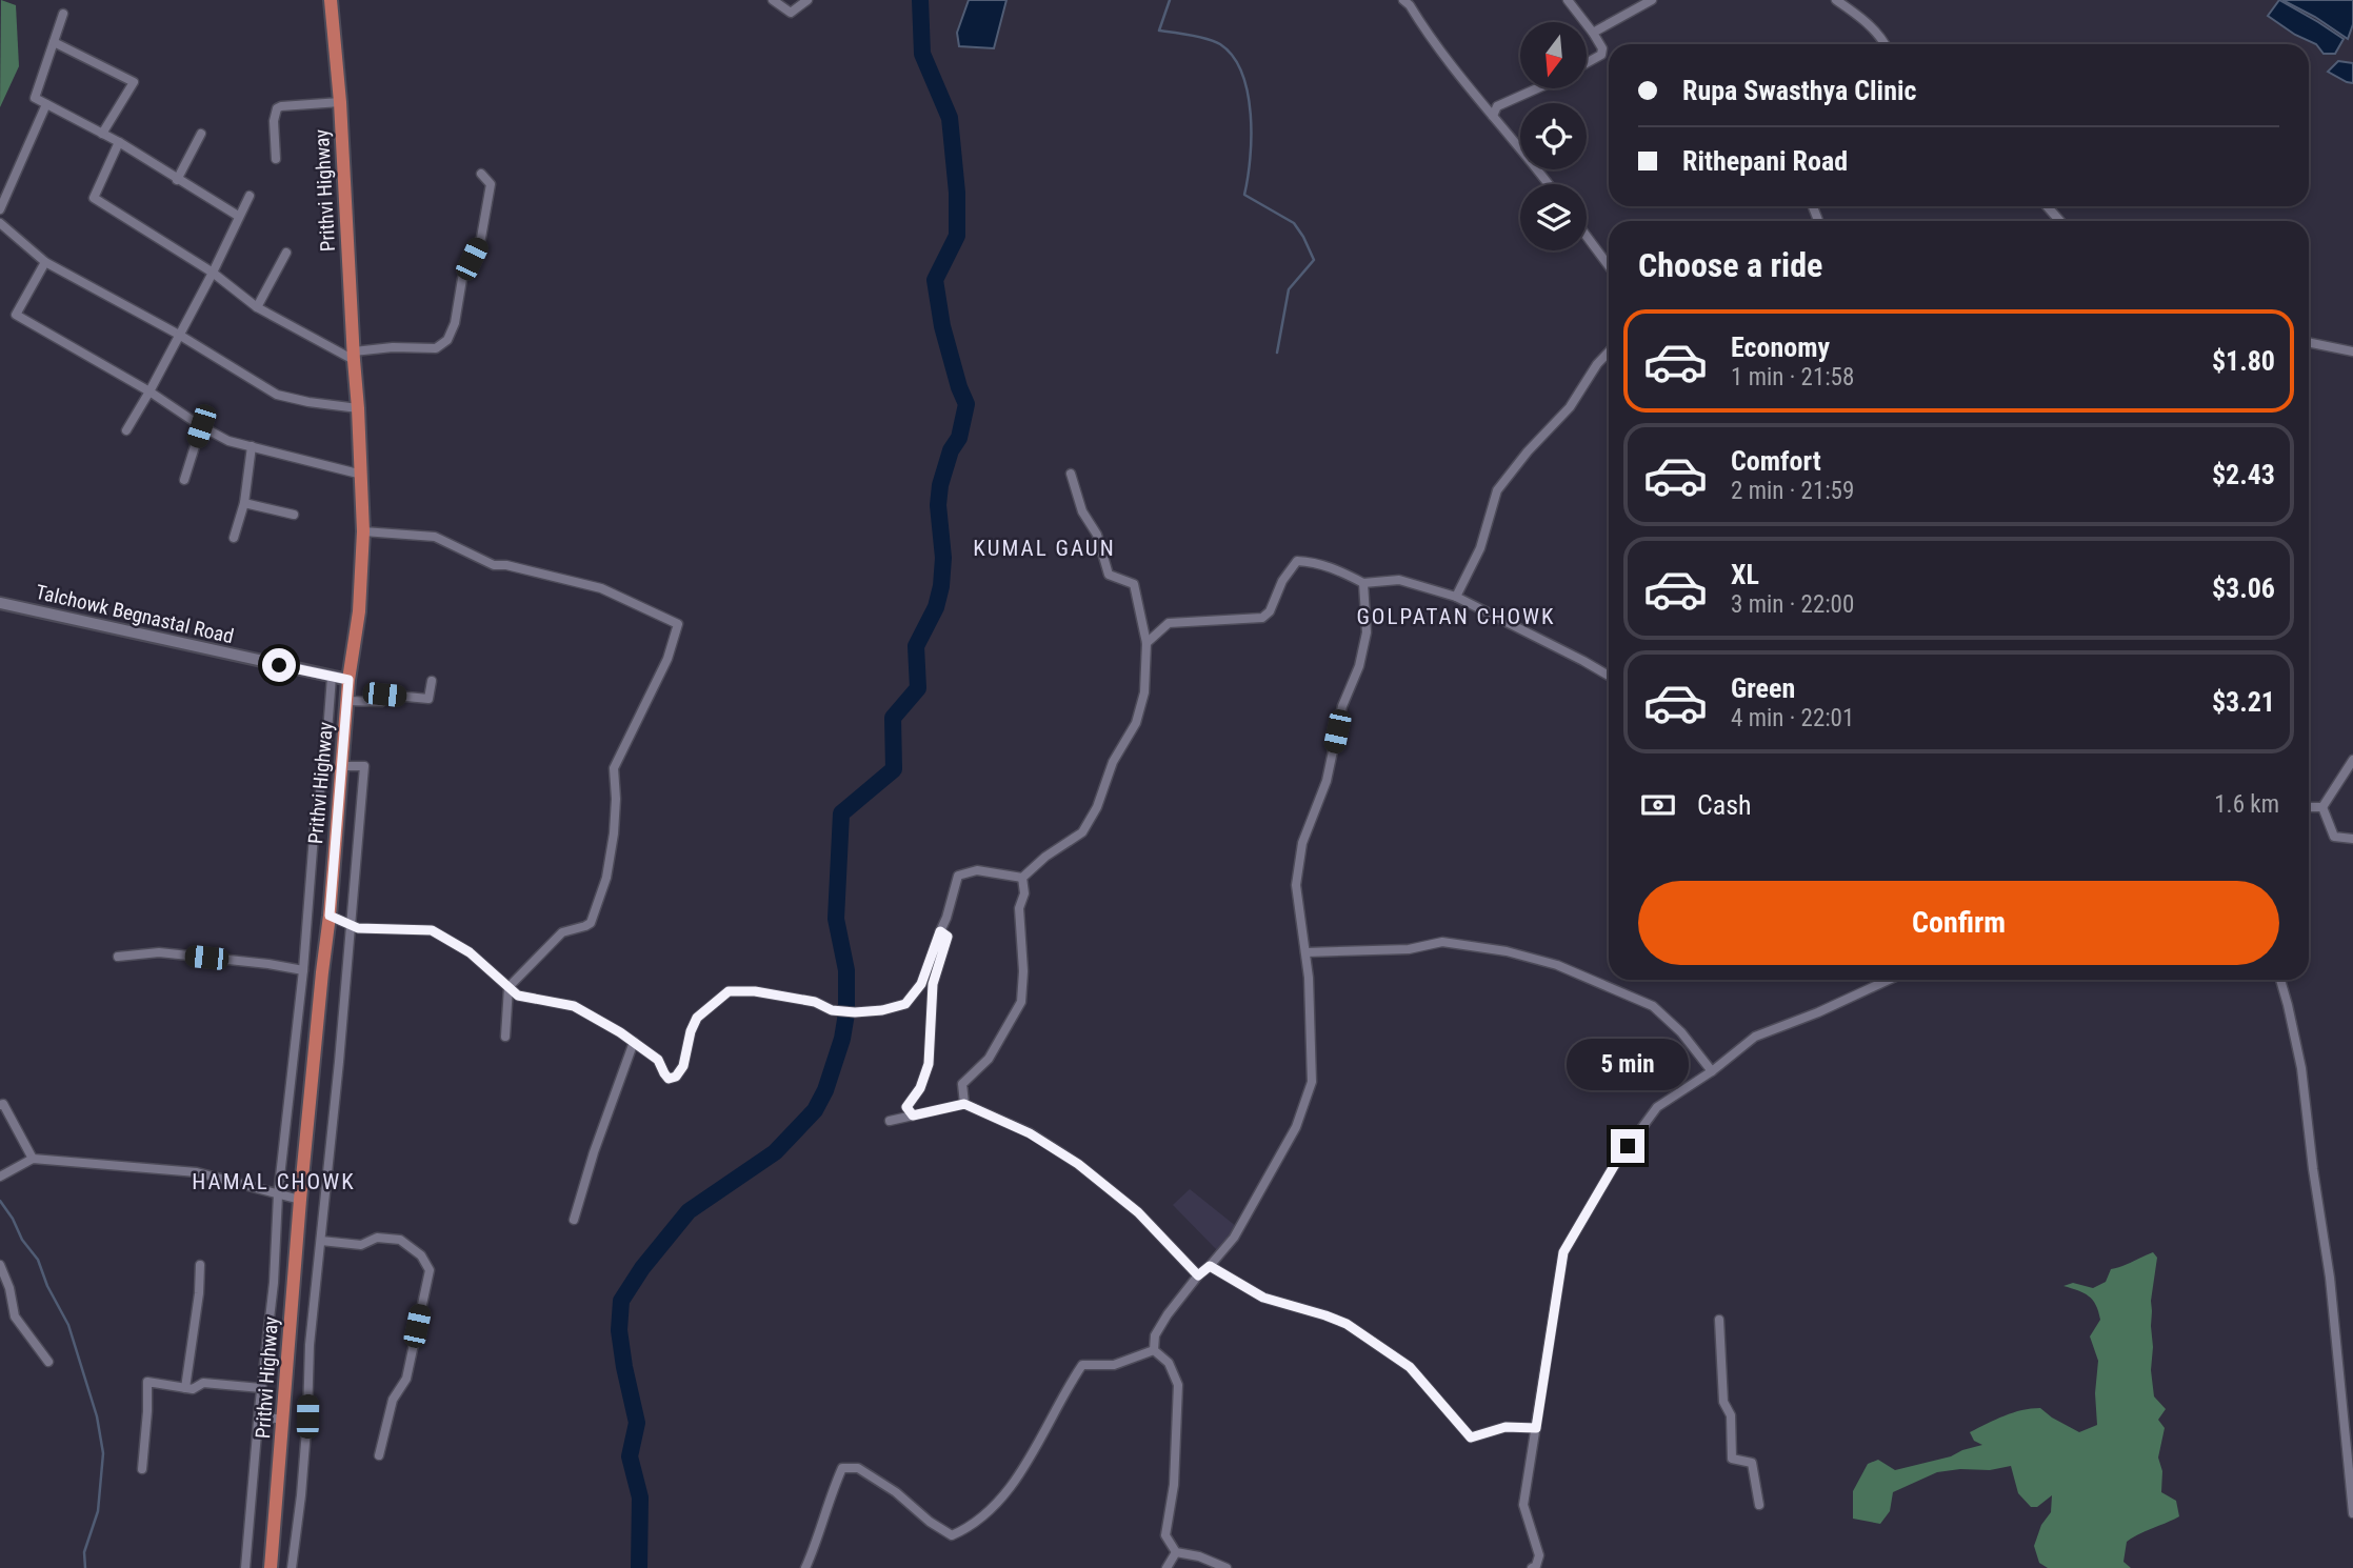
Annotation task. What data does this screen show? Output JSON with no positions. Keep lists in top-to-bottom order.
{
  "streets": {
    "highway": ["Prithvi Highway"],
    "main road": ["Talchowk Begnastal Road"]
  },
  "crossings": [
    ["Prithvi Highway", "Talchowk Begnastal Road"]
  ],
  "districts": ["KUMAL GAUN", "GOLPATAN CHOWK", "HAMAL CHOWK"],
  "north": "bottom",
  "page": {
    "banner": ["Rupa Swasthya Clinic", "Rithepani Road"],
    "heading": "Choose a ride",
    "list": [
      {
        "name": "Economy",
        "note": "1 min · 21:58",
        "value": "$1.80"
      },
      {
        "name": "Comfort",
        "note": "2 min · 21:59",
        "value": "$2.43"
      },
      {
        "name": "XL",
        "note": "3 min · 22:00",
        "value": "$3.06"
      },
      {
        "name": "Green",
        "note": "4 min · 22:01",
        "value": "$3.21"
      }
    ],
    "pay": ["Cash", "1.6 km"],
    "buttons": "Confirm",
    "bubble": "5 min"
  }
}
